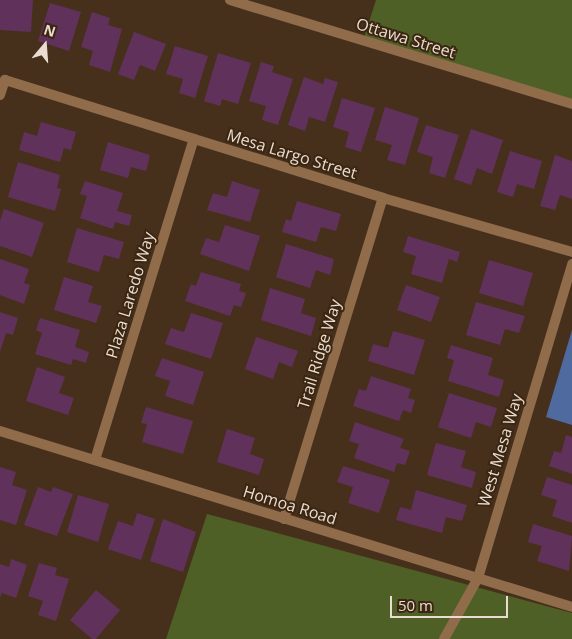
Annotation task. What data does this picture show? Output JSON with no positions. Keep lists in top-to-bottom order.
{
  "streets": {
    "street": [
      "Ottawa Street",
      "Mesa Largo Street",
      "Plaza Laredo Way",
      "Trail Ridge Way",
      "West Mesa Way",
      "Homoa Road"
    ]
  },
  "crossings": [
    ["Mesa Largo Street", "Plaza Laredo Way"],
    ["Mesa Largo Street", "Trail Ridge Way"],
    ["Plaza Laredo Way", "Homoa Road"],
    ["Trail Ridge Way", "Homoa Road"],
    ["West Mesa Way", "Homoa Road"]
  ],
  "scale_bar": "50 m",
  "north": "top"
}
